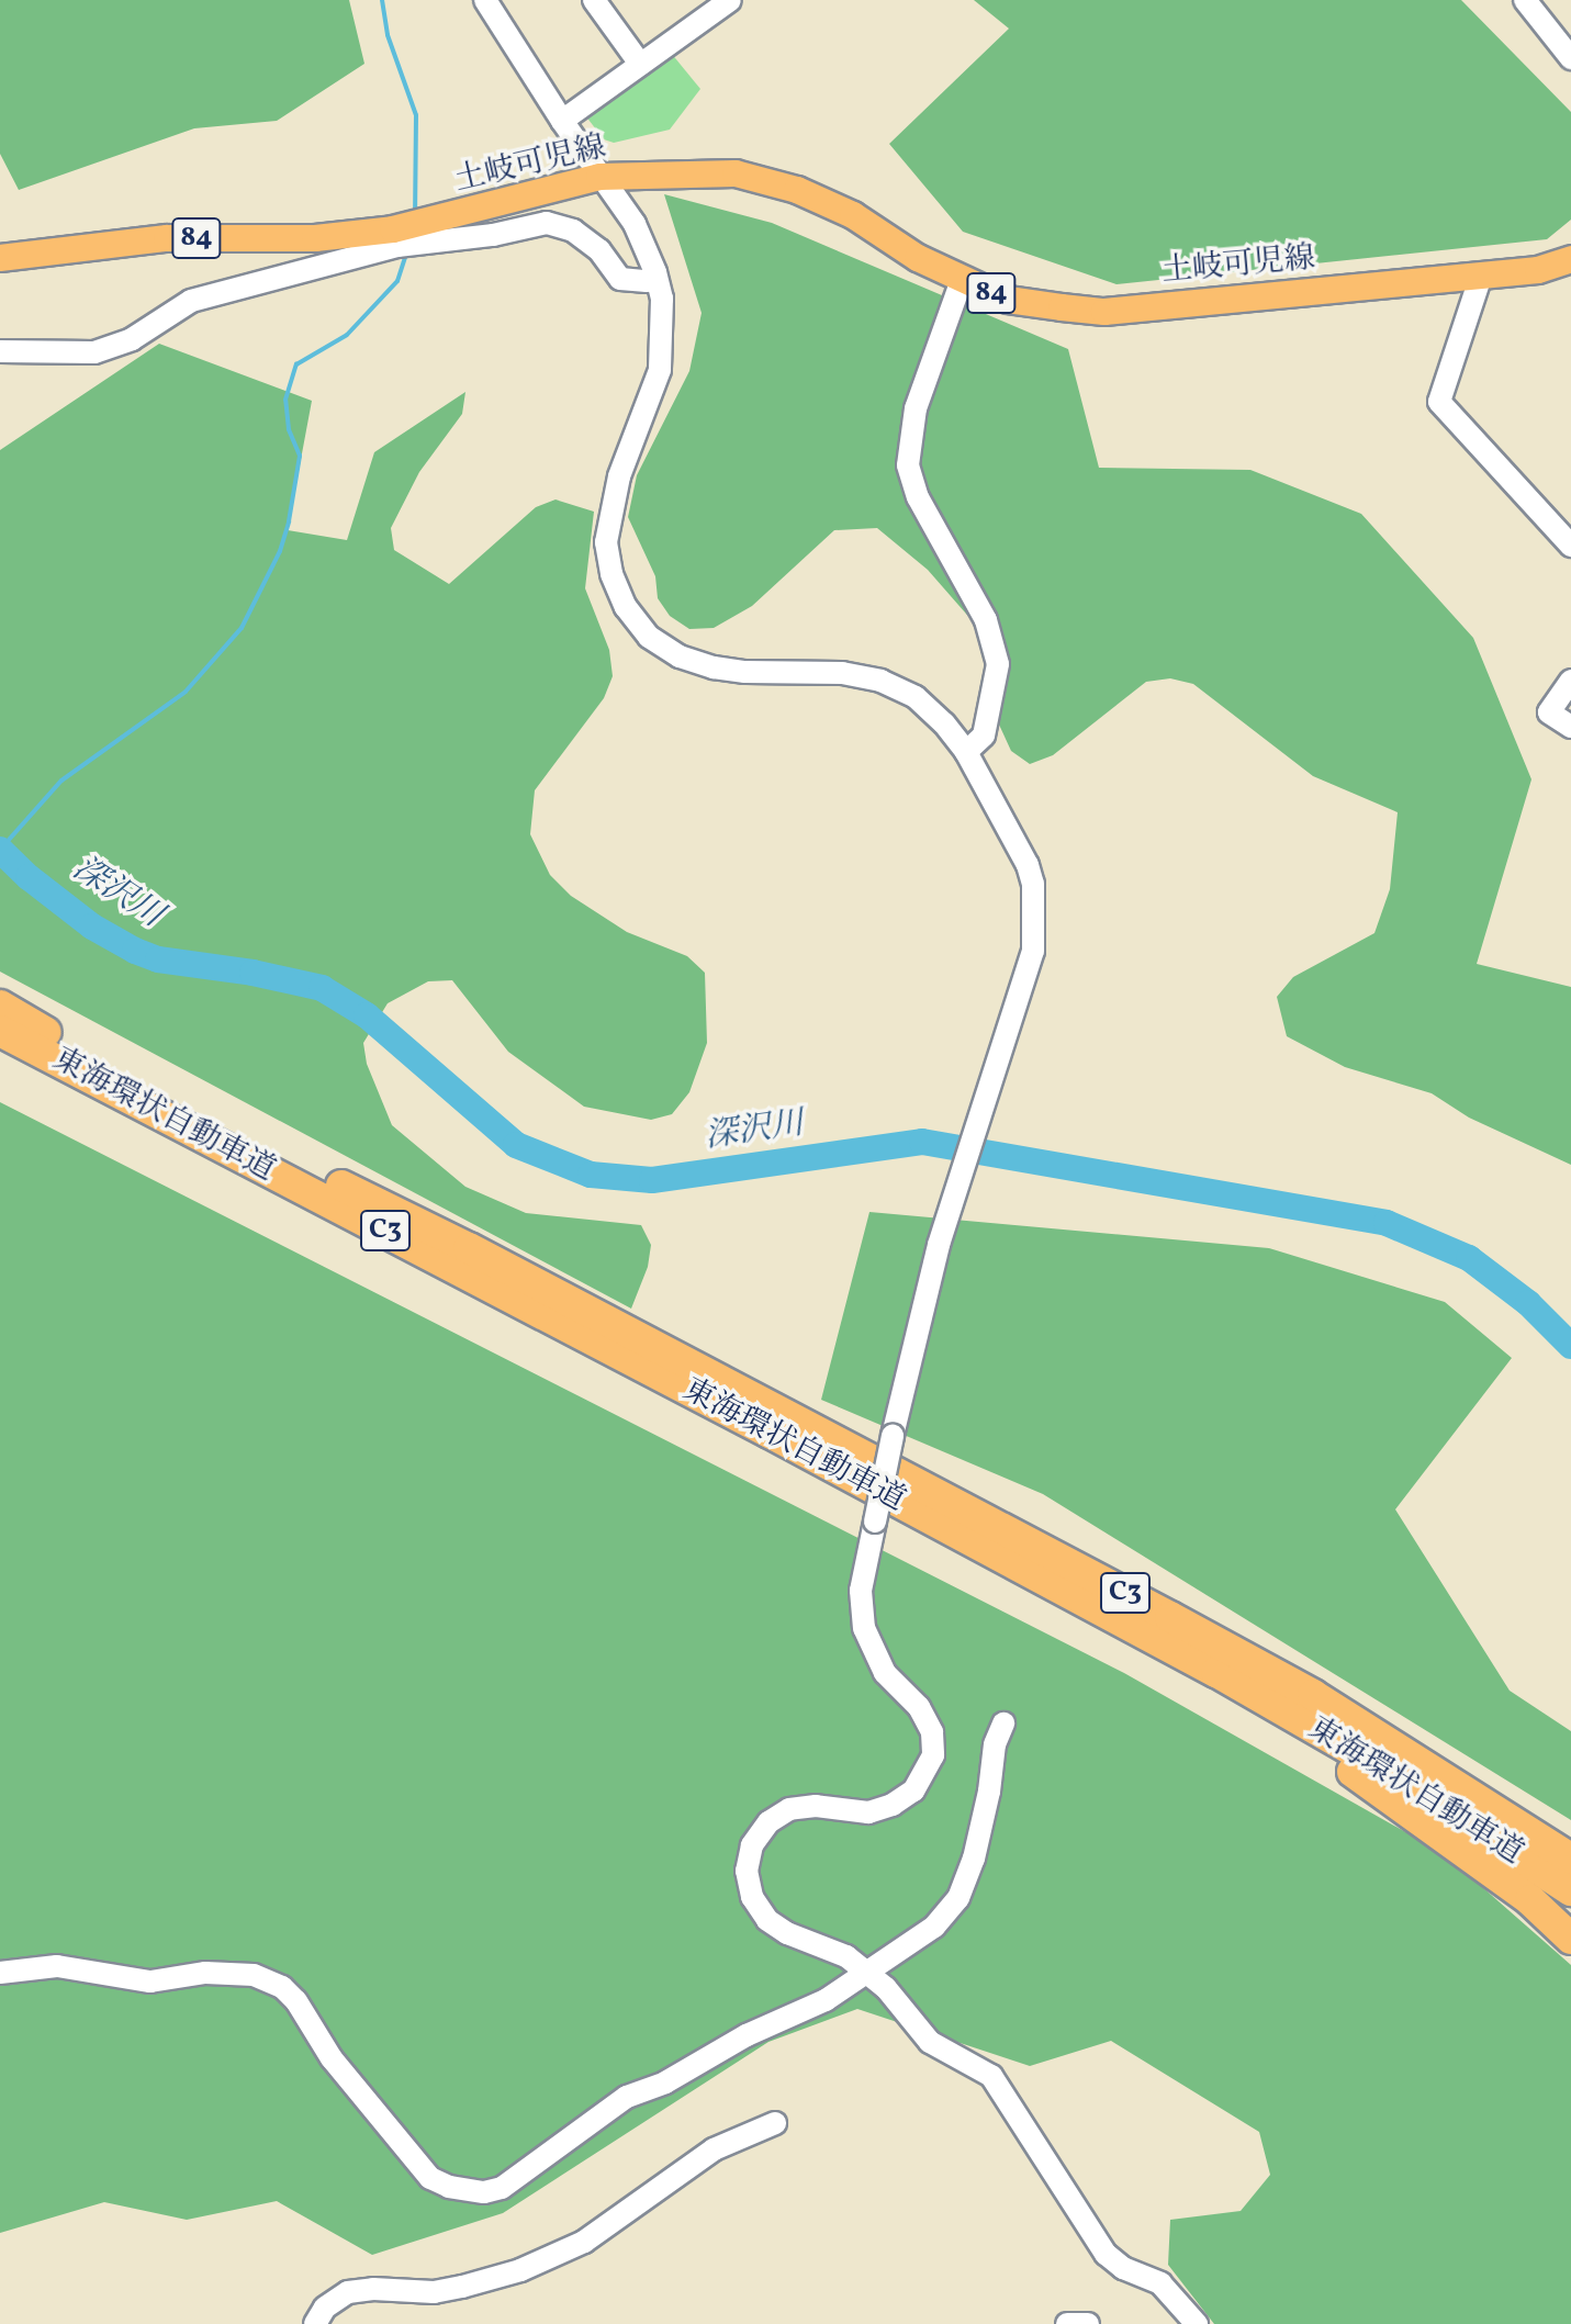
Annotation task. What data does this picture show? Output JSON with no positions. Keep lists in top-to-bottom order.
{
  "streets": {
    "highway": ["東海環状自動車道", "C3"],
    "main road": ["土岐可児線", "84"]
  },
  "crossings": [
    ["東海環状自動車道", "C3"]
  ],
  "water": ["深沢川"]
}
